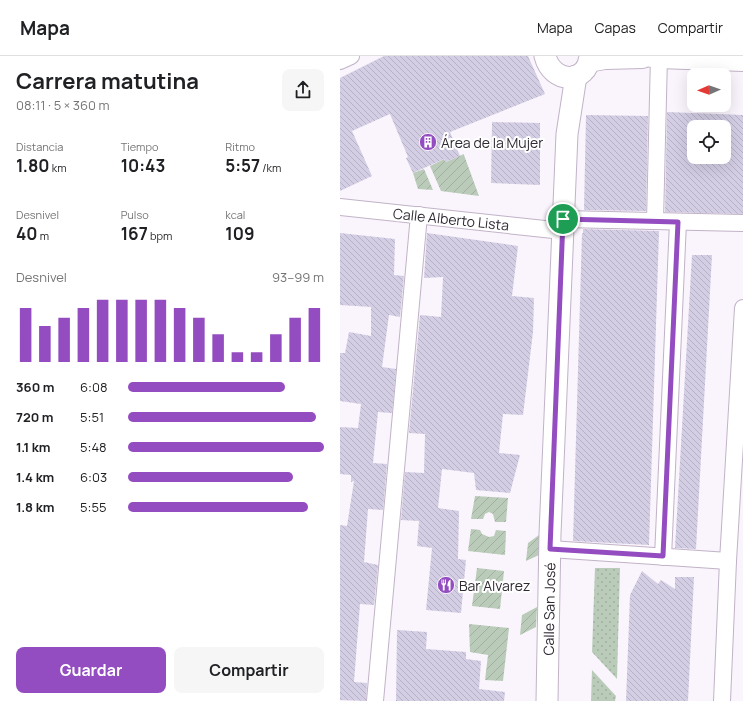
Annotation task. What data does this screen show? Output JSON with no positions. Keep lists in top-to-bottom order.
{
  "streets": {
    "main road": ["Calle San José"],
    "street": ["Calle Alberto Lista"]
  },
  "crossings": [
    ["Calle Alberto Lista", "Calle San José"]
  ],
  "places": {
    "building": ["Área de la Mujer"],
    "restaurant": ["Bar Alvarez"]
  },
  "north": "left",
  "page": {
    "header": "Mapa",
    "nav": ["Mapa", "Capas", "Compartir"],
    "heading": ["Carrera matutina", "08:11 · 5 × 360 m"],
    "stats": [
      ["Distancia", "1.80 km"],
      ["Tiempo", "10:43"],
      ["Ritmo", "5:57 /km"],
      ["Desnivel", "40 m"],
      ["Pulso", "167 bpm"],
      ["kcal", "109"]
    ],
    "chart": ["Desnivel", "93–99 m"],
    "list": [
      {
        "name": "360 m",
        "note": "6:08"
      },
      {
        "name": "720 m",
        "note": "5:51"
      },
      {
        "name": "1.1 km",
        "note": "5:48"
      },
      {
        "name": "1.4 km",
        "note": "6:03"
      },
      {
        "name": "1.8 km",
        "note": "5:55"
      }
    ],
    "buttons": ["Guardar", "Compartir"]
  }
}
